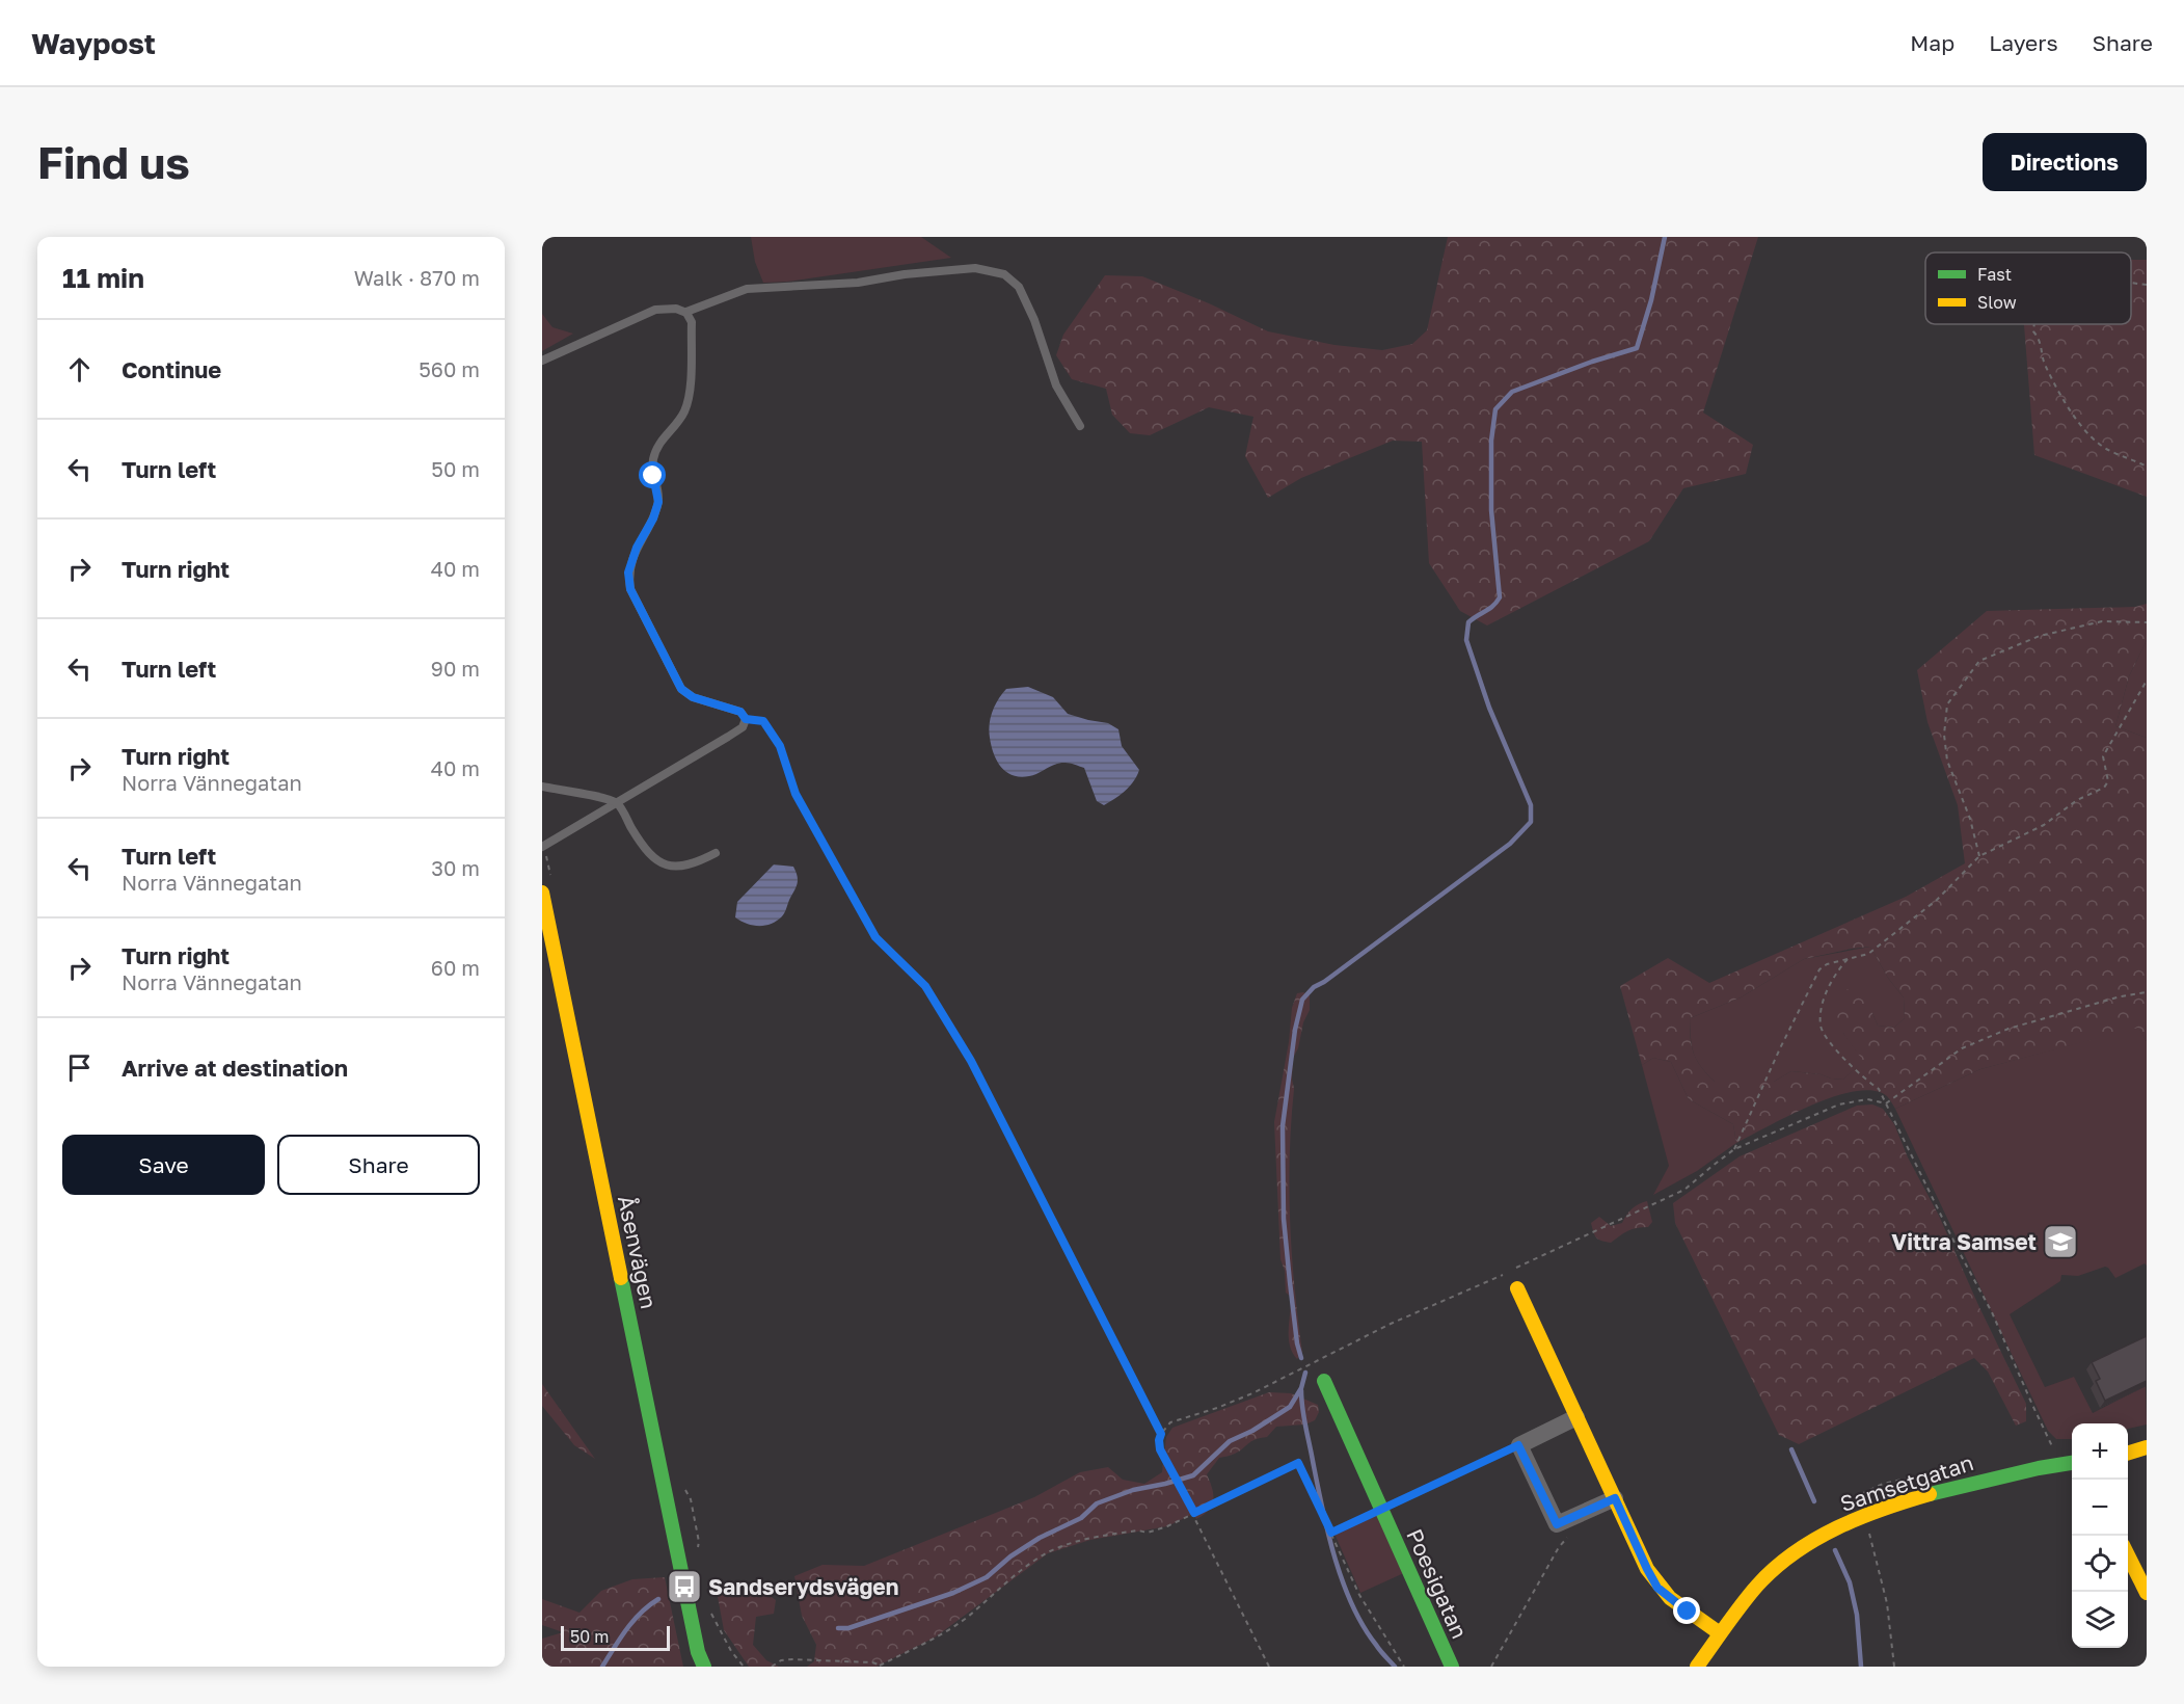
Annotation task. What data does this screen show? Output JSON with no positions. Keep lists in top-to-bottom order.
{
  "streets": {
    "street": ["Åsenvägen", "Samsetgatan", "Poesigatan"]
  },
  "places": {
    "school or university": ["Vittra Samset"],
    "bus stop": ["Sandserydsvägen"]
  },
  "legend": ["Fast", "Slow"],
  "scale_bar": "50 m",
  "page": {
    "header": "Waypost",
    "nav": ["Map", "Layers", "Share"],
    "buttons": [
      "Directions",
      ["Save", "Share"]
    ],
    "title": "Find us",
    "heading": ["11 min", "Walk · 870 m"],
    "list": [
      ["Continue", "560 m"],
      ["Turn left", "50 m"],
      ["Turn right", "40 m"],
      ["Turn left", "90 m"],
      ["Turn right", "Norra Vännegatan", "40 m"],
      ["Turn left", "Norra Vännegatan", "30 m"],
      ["Turn right", "Norra Vännegatan", "60 m"],
      "Arrive at destination"
    ],
    "map_buttons": ["+", "−"],
    "scale": "50 m"
  }
}
